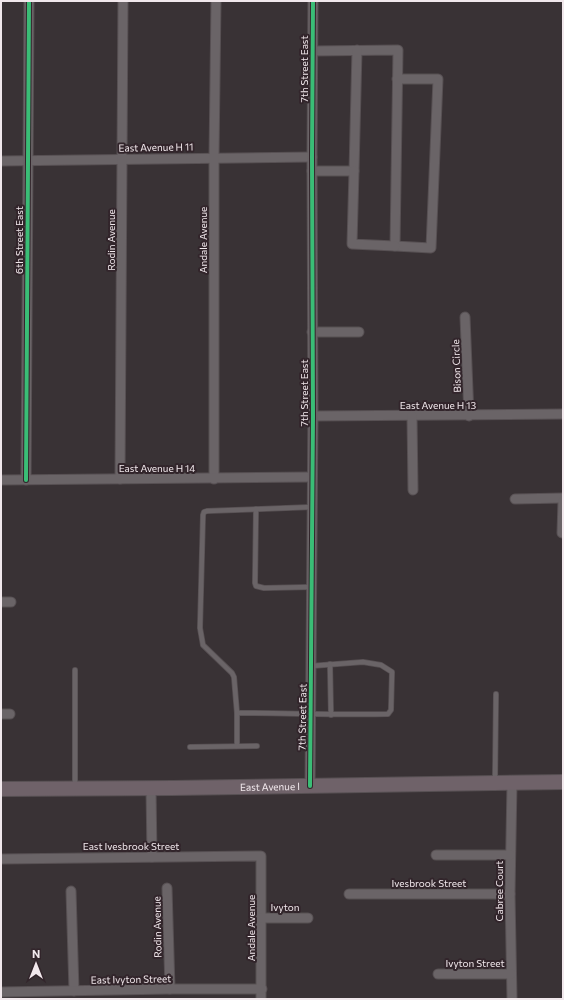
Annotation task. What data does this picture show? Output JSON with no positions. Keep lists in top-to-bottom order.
{
  "streets": {
    "main road": ["East Avenue I"],
    "street": [
      "7th Street East",
      "East Avenue H 11",
      "6th Street East",
      "Rodin Avenue",
      "Andale Avenue",
      "Bison Circle",
      "East Avenue H 13",
      "East Avenue H 14",
      "East Ivesbrook Street",
      "Ivesbrook Street",
      "Cabree Court",
      "Ivyton",
      "Ivyton Street",
      "East Ivyton Street"
    ]
  },
  "crossings": [
    ["7th Street East", "East Avenue H 11"],
    ["7th Street East", "East Avenue H 13"],
    ["7th Street East", "East Avenue H 14"],
    ["7th Street East", "East Avenue I"],
    ["East Avenue H 11", "6th Street East"],
    ["East Avenue H 11", "Rodin Avenue"],
    ["East Avenue H 11", "Andale Avenue"],
    ["6th Street East", "East Avenue H 14"],
    ["Rodin Avenue", "East Avenue H 14"],
    ["Rodin Avenue", "East Ivyton Street"],
    ["Andale Avenue", "East Avenue H 14"],
    ["Andale Avenue", "East Ivesbrook Street"],
    ["Andale Avenue", "Ivyton"],
    ["Andale Avenue", "East Ivyton Street"],
    ["Bison Circle", "East Avenue H 13"],
    ["East Avenue I", "Cabree Court"],
    ["Ivesbrook Street", "Cabree Court"],
    ["Cabree Court", "Ivyton Street"]
  ],
  "north": "top"
}
